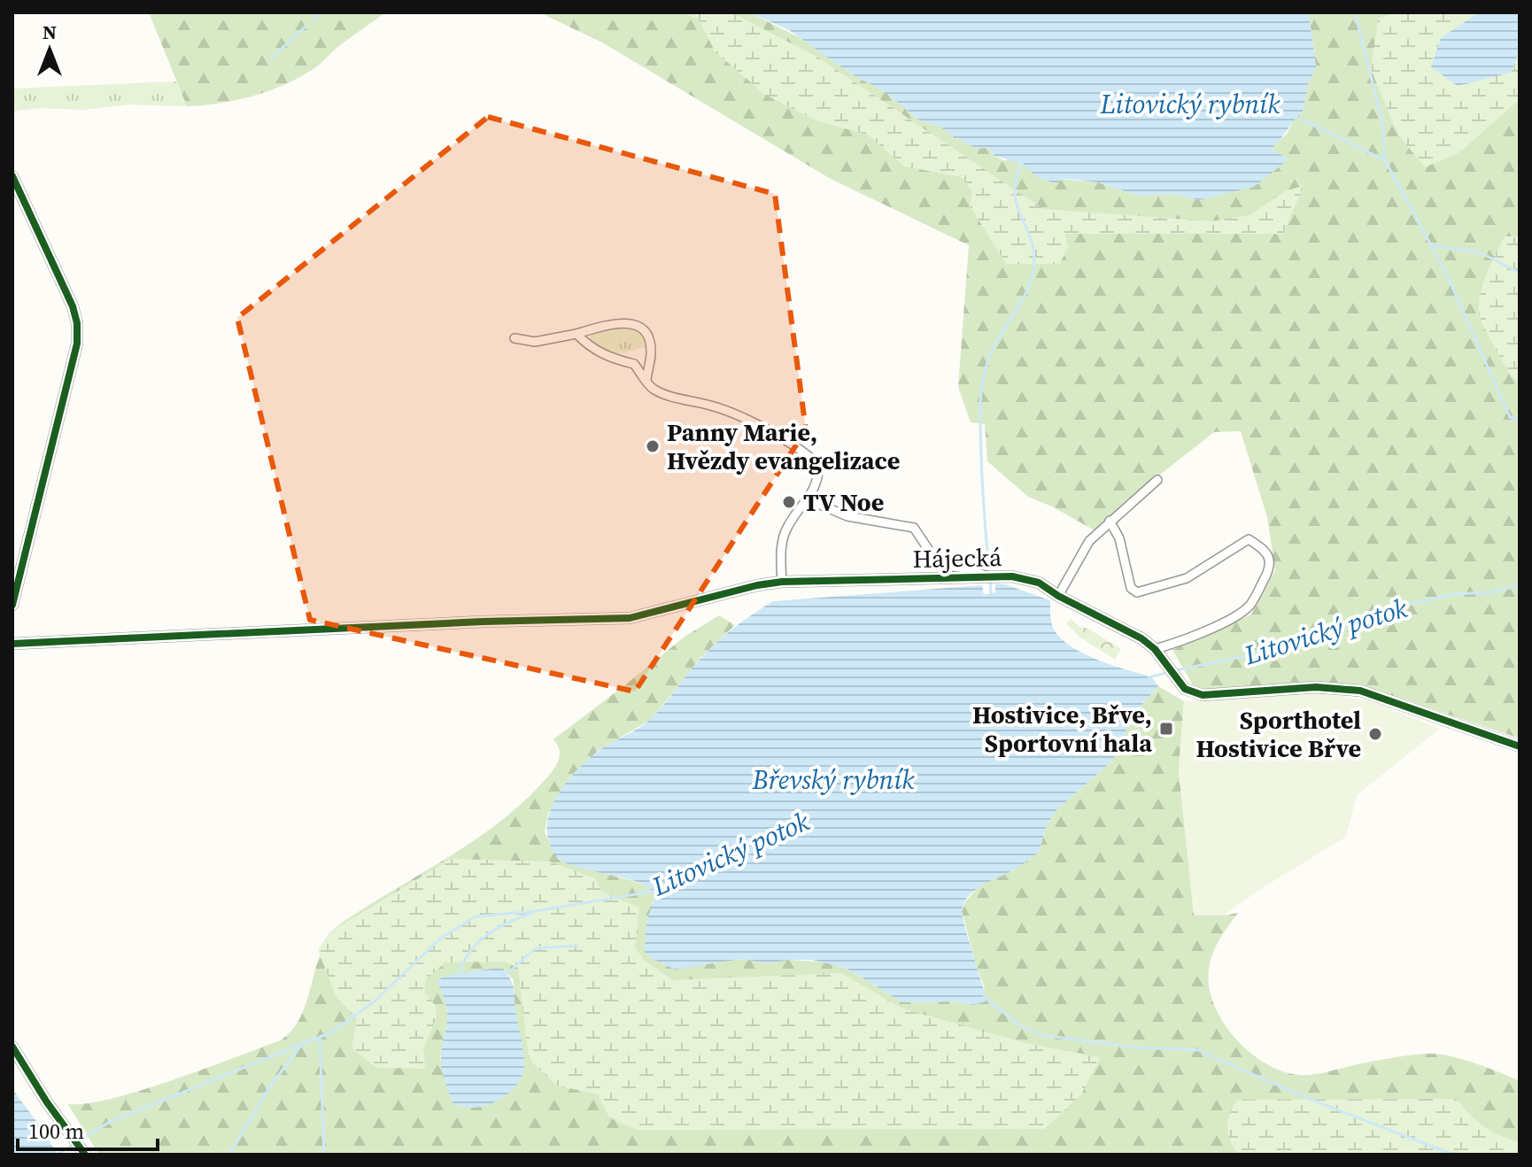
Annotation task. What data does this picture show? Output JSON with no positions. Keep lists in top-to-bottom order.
{
  "streets": {
    "street": ["Hájecká"]
  },
  "water": ["Litovický rybník", "Litovický potok", "Břevský rybník"],
  "places": {
    "other": ["Panny Marie, Hvězdy evangelizace", "TV Noe", "Sporthotel Hostivice Břve"],
    "transit": ["Hostivice, Břve, Sportovní hala"]
  },
  "scale_bar": "100 m",
  "north": "top"
}
